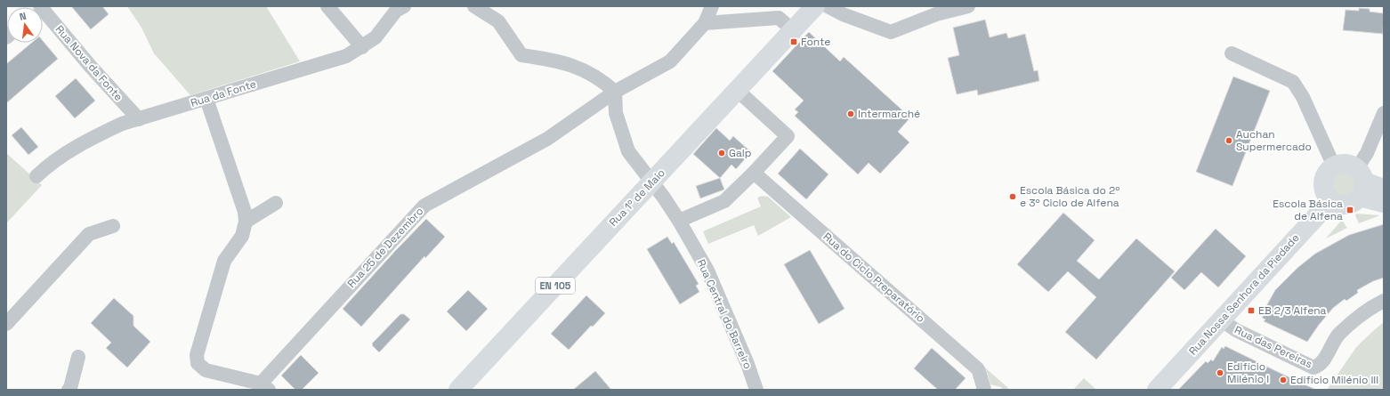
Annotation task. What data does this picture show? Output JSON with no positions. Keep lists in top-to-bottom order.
{
  "streets": {
    "main road": ["Rua 1º de Maio", "EN 105", "Rua Nossa Senhora da Piedade"],
    "street": [
      "Rua Nova da Fonte",
      "Rua da Fonte",
      "Rua 25 de Dezembro",
      "Rua do Ciclo Preparatório",
      "Rua Central do Barreiro",
      "Rua das Pereiras"
    ]
  },
  "crossings": [
    ["Rua Nova da Fonte", "Rua da Fonte"],
    ["Rua 1º de Maio", "Rua Central do Barreiro"],
    ["Rua 25 de Dezembro", "Rua Central do Barreiro"],
    ["Rua Nossa Senhora da Piedade", "Rua das Pereiras"]
  ],
  "places": {
    "transit": ["Fonte", "Escola Básica de Alfena", "EB 2/3 Alfena"],
    "other": [
      "Intermarché",
      "Auchan Supermercado",
      "Galp",
      "Escola Básica do 2º e 3º Ciclo de Alfena",
      "Edifício Milénio I",
      "Edifício Milénio III"
    ]
  },
  "north": "top"
}
